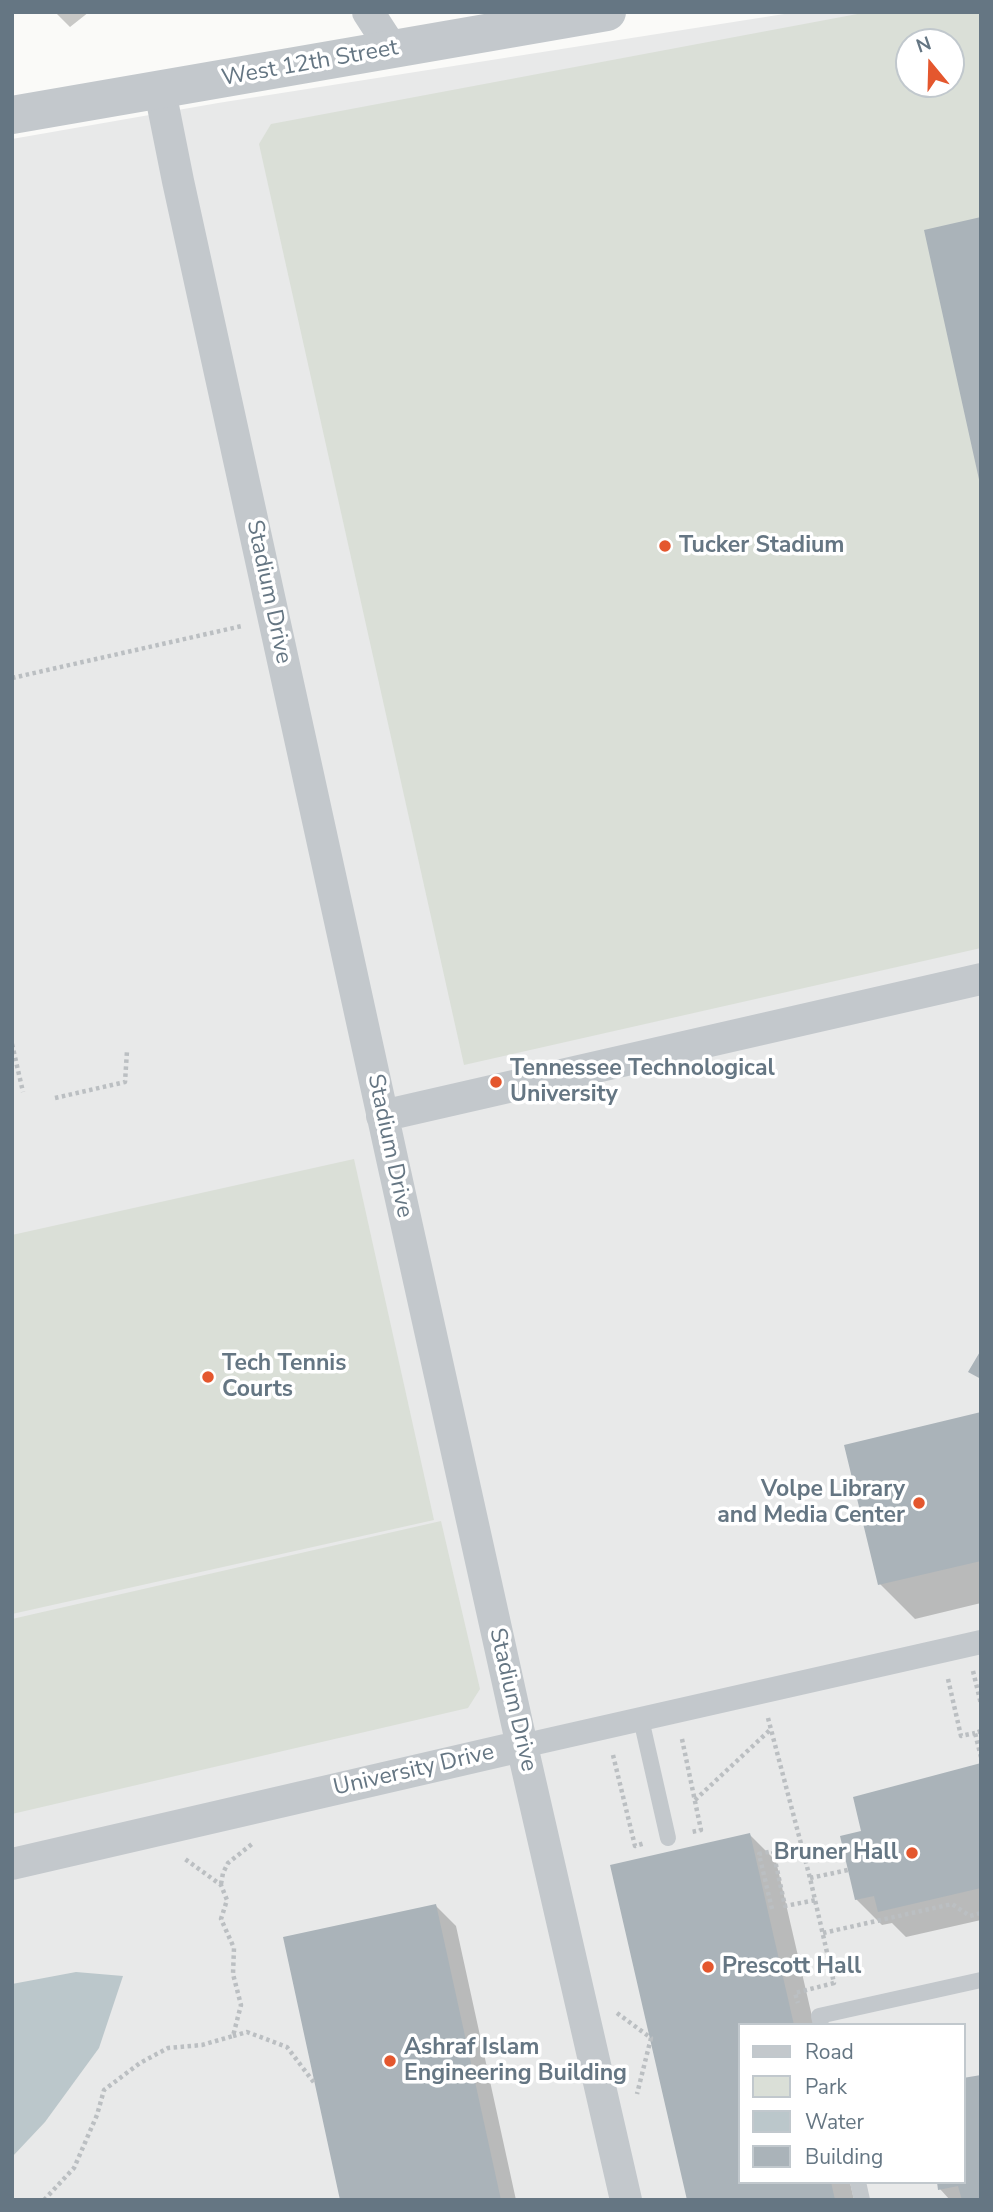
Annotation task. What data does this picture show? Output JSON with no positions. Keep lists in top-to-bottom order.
{
  "streets": {
    "street": ["West 12th Street", "Stadium Drive", "University Drive"]
  },
  "crossings": [
    ["West 12th Street", "Stadium Drive"],
    ["Stadium Drive", "University Drive"]
  ],
  "places": [
    "Tucker Stadium",
    "Tennessee Technological University",
    "Tech Tennis Courts",
    "Volpe Library and Media Center",
    "Bruner Hall",
    "Prescott Hall",
    "Ashraf Islam Engineering Building"
  ],
  "legend": [
    "Road",
    "Park",
    "Water",
    "Building"
  ],
  "north": "top"
}
